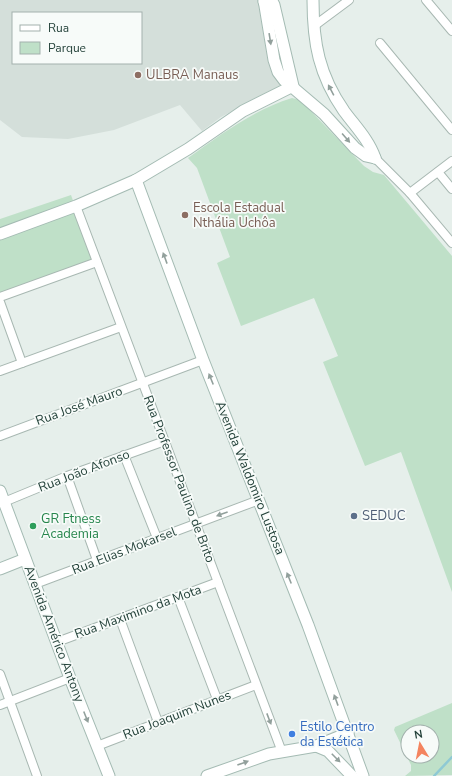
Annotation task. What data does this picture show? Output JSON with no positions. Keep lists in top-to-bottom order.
{
  "streets": {
    "street": [
      "Rua José Mauro",
      "Rua João Afonso",
      "Avenida Waldomiro Lustosa",
      "Rua Professor Paulino de Brito",
      "Rua Elias Mokarsel",
      "Rua Maximino da Mota",
      "Avenida Américo Antony",
      "Rua Joaquim Nunes"
    ]
  },
  "crossings": [
    ["Rua José Mauro", "Avenida Waldomiro Lustosa"],
    ["Rua José Mauro", "Rua Professor Paulino de Brito"],
    ["Rua João Afonso", "Rua Professor Paulino de Brito"],
    ["Rua João Afonso", "Avenida Américo Antony"],
    ["Avenida Waldomiro Lustosa", "Rua Elias Mokarsel"],
    ["Rua Professor Paulino de Brito", "Rua Elias Mokarsel"],
    ["Rua Professor Paulino de Brito", "Rua Maximino da Mota"],
    ["Rua Professor Paulino de Brito", "Rua Joaquim Nunes"],
    ["Rua Elias Mokarsel", "Avenida Américo Antony"],
    ["Rua Maximino da Mota", "Avenida Américo Antony"],
    ["Avenida Américo Antony", "Rua Joaquim Nunes"]
  ],
  "one_way": ["Avenida Waldomiro Lustosa"],
  "places": [
    "ULBRA Manaus",
    "Escola Estadual Nthália Uchôa",
    "SEDUC",
    "GR Ftness Academia",
    "Estilo Centro da Estética"
  ],
  "legend": ["Rua", "Parque"],
  "north": "top"
}
